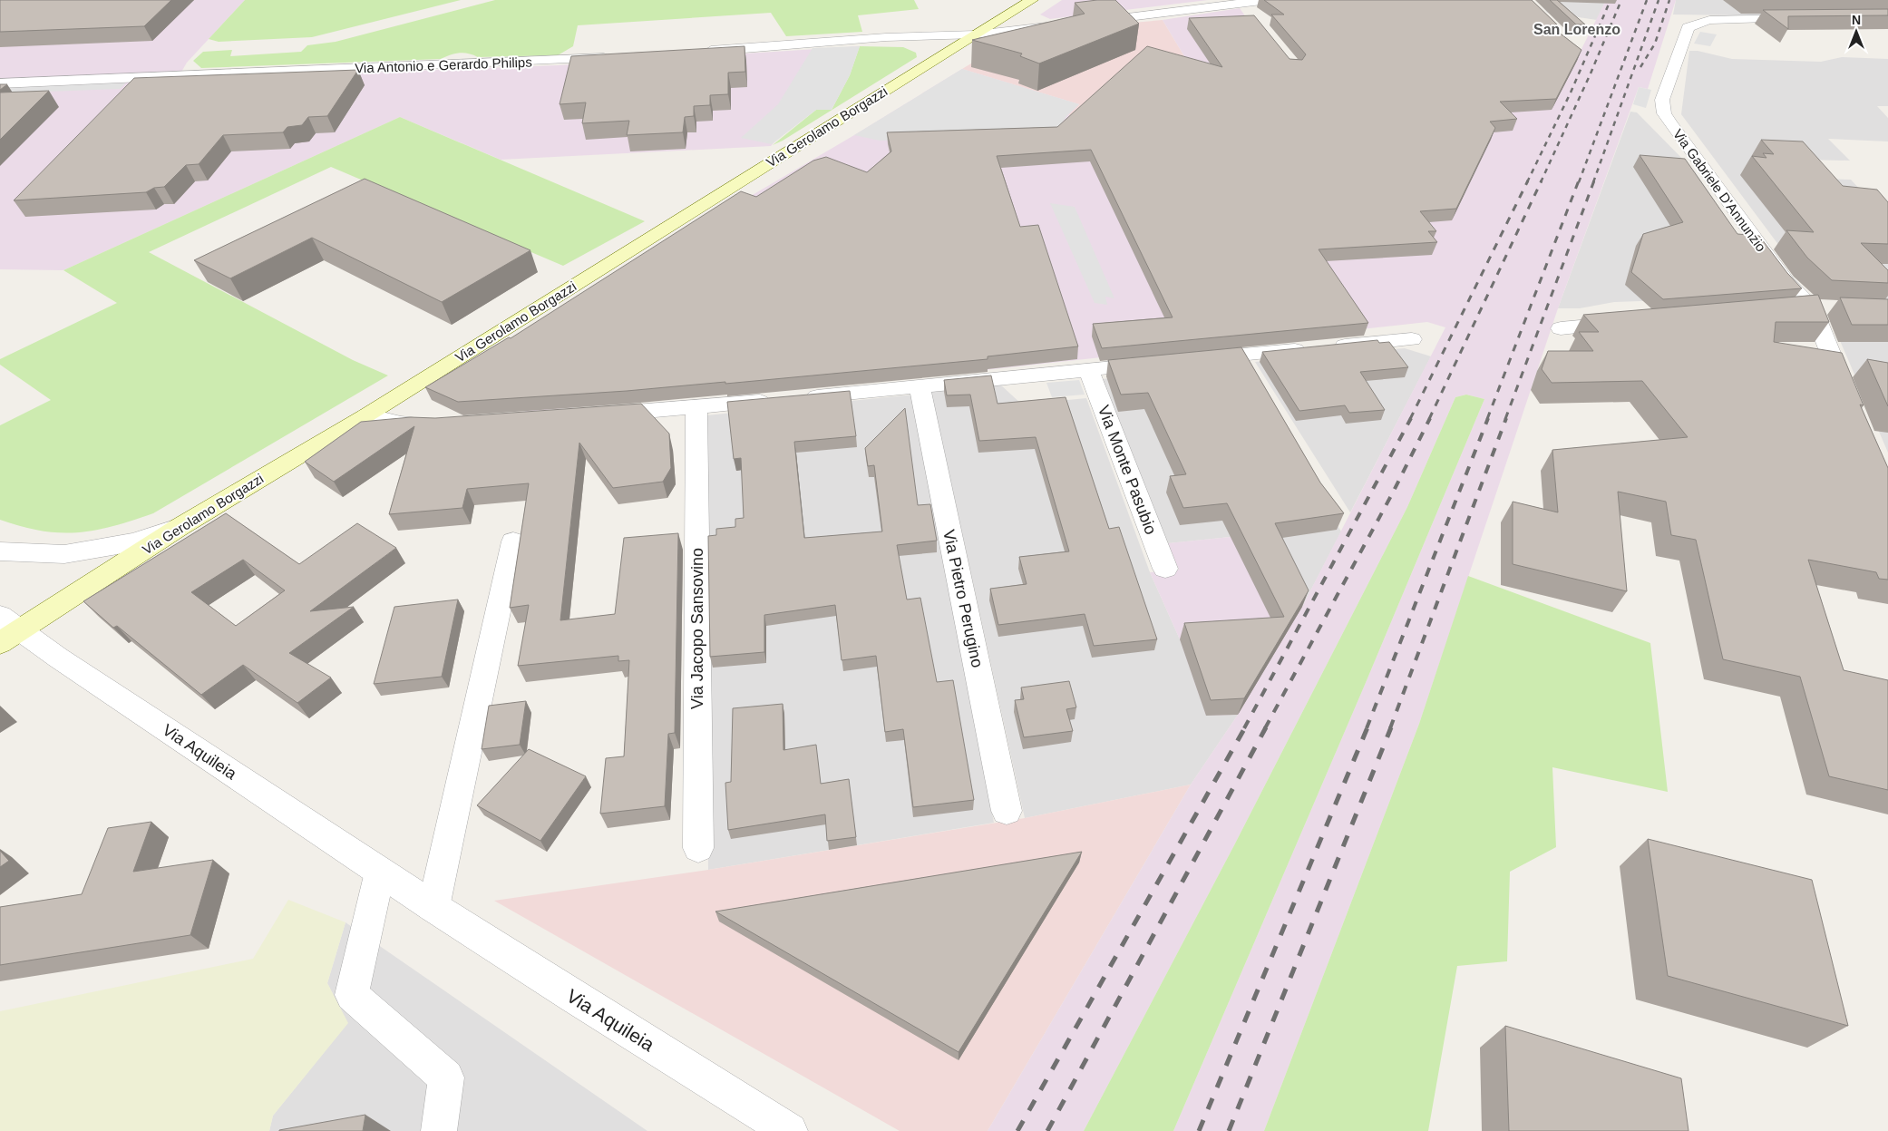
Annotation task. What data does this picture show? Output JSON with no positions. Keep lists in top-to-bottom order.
{
  "streets": {
    "main road": ["Via Gerolamo Borgazzi"],
    "street": [
      "Via Antonio e Gerardo Philips",
      "Via Gabriele D'Annunzio",
      "Via Monte Pasubio",
      "Via Pietro Perugino",
      "Via Jacopo Sansovino",
      "Via Aquileia"
    ]
  },
  "crossings": [
    ["Via Gerolamo Borgazzi", "Via Aquileia"]
  ],
  "districts": ["San Lorenzo"],
  "north": "top"
}
